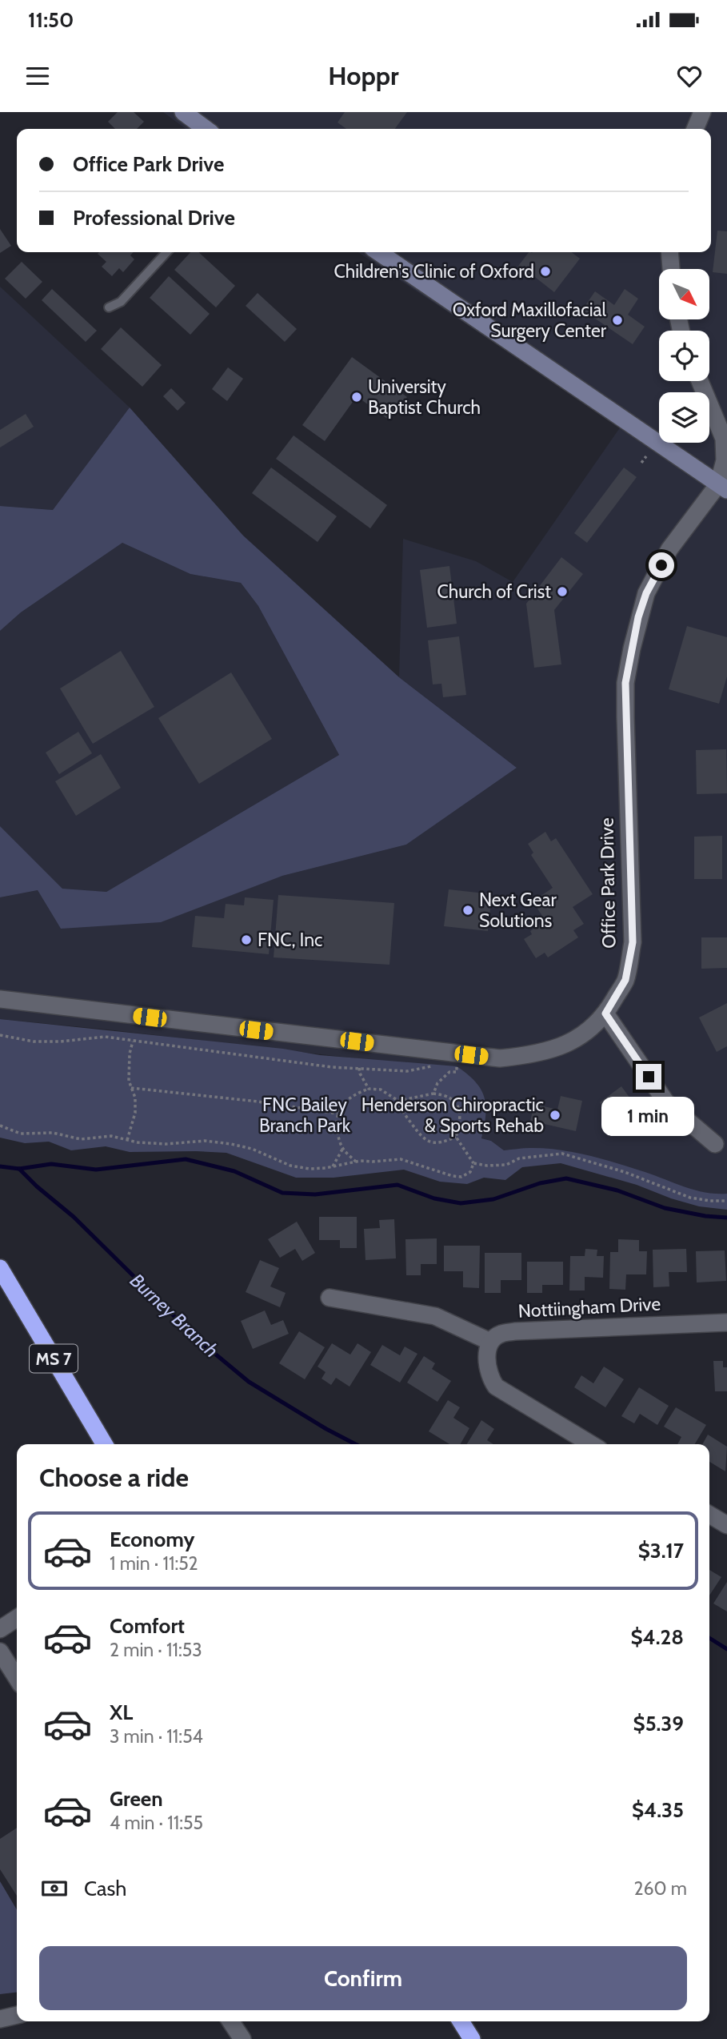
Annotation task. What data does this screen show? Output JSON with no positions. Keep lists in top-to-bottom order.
{
  "streets": {
    "highway": ["MS 7"],
    "street": ["Office Park Drive", "Nottiingham Drive"]
  },
  "water": ["Burney Branch"],
  "parks": ["FNC Bailey Branch Park"],
  "places": [
    "Children's Clinic of Oxford",
    "Oxford Maxillofacial Surgery Center",
    "University Baptist Church",
    "Church of Crist",
    "Next Gear Solutions",
    "FNC, Inc",
    "Henderson Chiropractic & Sports Rehab"
  ],
  "north": "bottom right",
  "page": {
    "status": "11:50",
    "header": "Hoppr",
    "banner": ["Office Park Drive", "Professional Drive"],
    "bubble": "1 min",
    "heading": "Choose a ride",
    "list": [
      {
        "name": "Economy",
        "note": "1 min · 11:52",
        "value": "$3.17"
      },
      {
        "name": "Comfort",
        "note": "2 min · 11:53",
        "value": "$4.28"
      },
      {
        "name": "XL",
        "note": "3 min · 11:54",
        "value": "$5.39"
      },
      {
        "name": "Green",
        "note": "4 min · 11:55",
        "value": "$4.35"
      }
    ],
    "pay": ["Cash", "260 m"],
    "buttons": "Confirm"
  }
}
